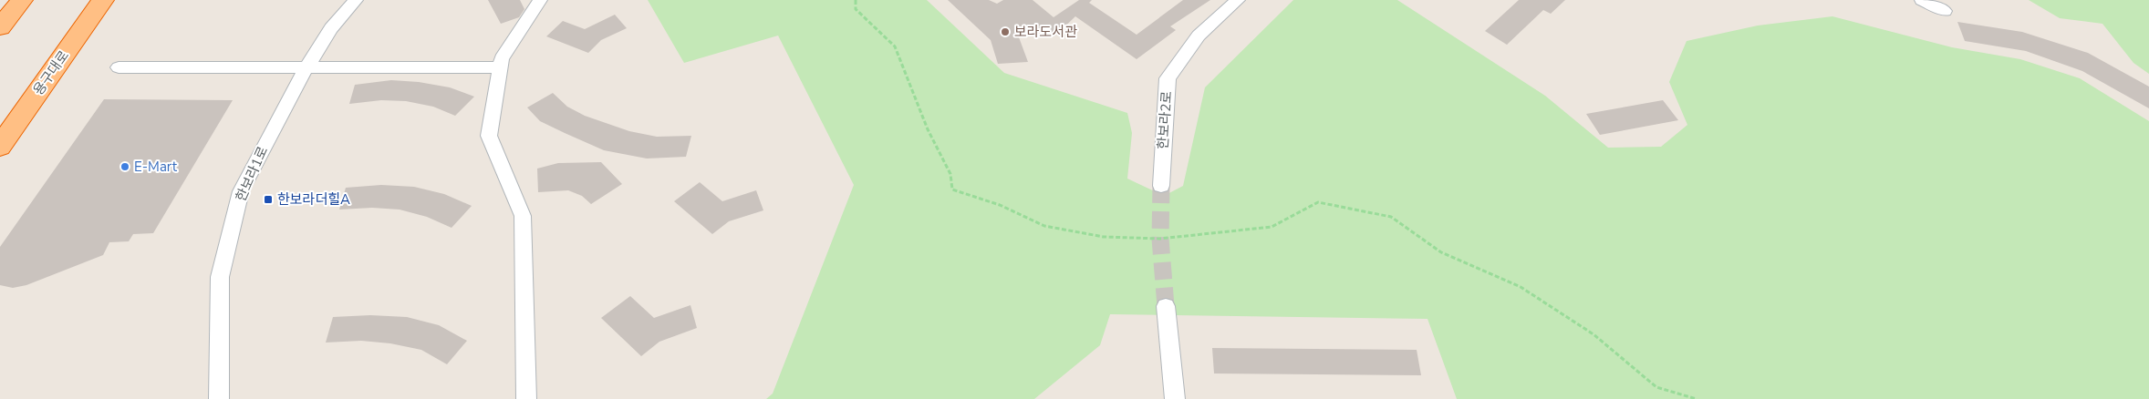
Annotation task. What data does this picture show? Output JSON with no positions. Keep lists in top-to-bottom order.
{
  "streets": {
    "highway": ["용구대로"],
    "street": ["한보라2로", "한보라1로"]
  },
  "places": {
    "other": ["보라도서관", "E-Mart"],
    "transit": ["한보라더힐A"]
  }
}
